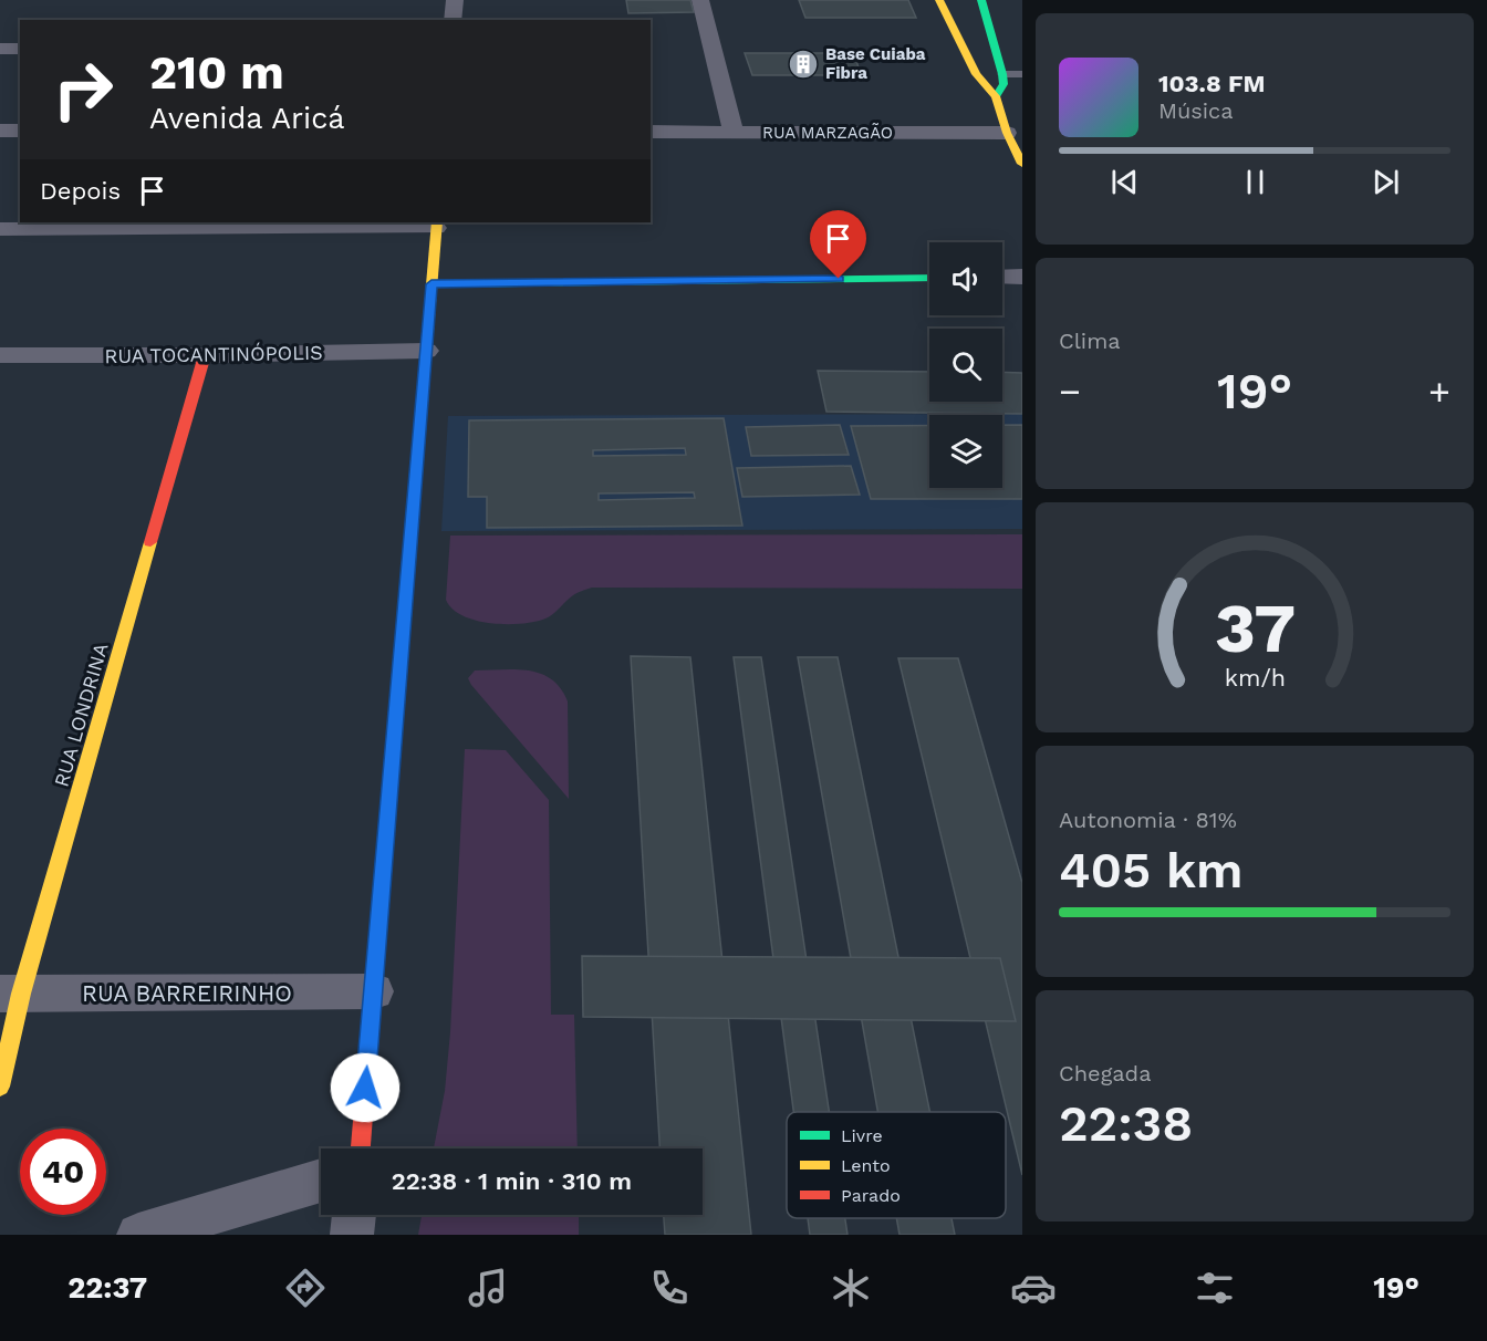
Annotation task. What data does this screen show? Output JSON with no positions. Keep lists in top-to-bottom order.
{
  "streets": {
    "street": [
      "RUA MARZAGÃO",
      "RUA TOCANTINÓPOLIS",
      "RUA LONDRINA",
      "RUA BARREIRINHO"
    ]
  },
  "crossings": [
    ["RUA TOCANTINÓPOLIS", "RUA LONDRINA"],
    ["RUA LONDRINA", "RUA BARREIRINHO"]
  ],
  "places": {
    "building": ["Base Cuiaba Fibra"]
  },
  "legend": ["Livre", "Lento", "Parado"],
  "page": {
    "turn": ["210 m", "Avenida Aricá"],
    "song": ["103.8 FM", "Música"],
    "then": "Depois",
    "tile": [
      "Clima",
      ["Autonomia · 81%", "405 km"],
      ["Chegada", "22:38"]
    ],
    "heat": ["−", "19°", "+"],
    "limit": "40",
    "trip": "22:38 · 1 min · 310 m",
    "tabs": ["22:37", "19°"],
    "gauge": ["37", "km/h"]
  }
}
